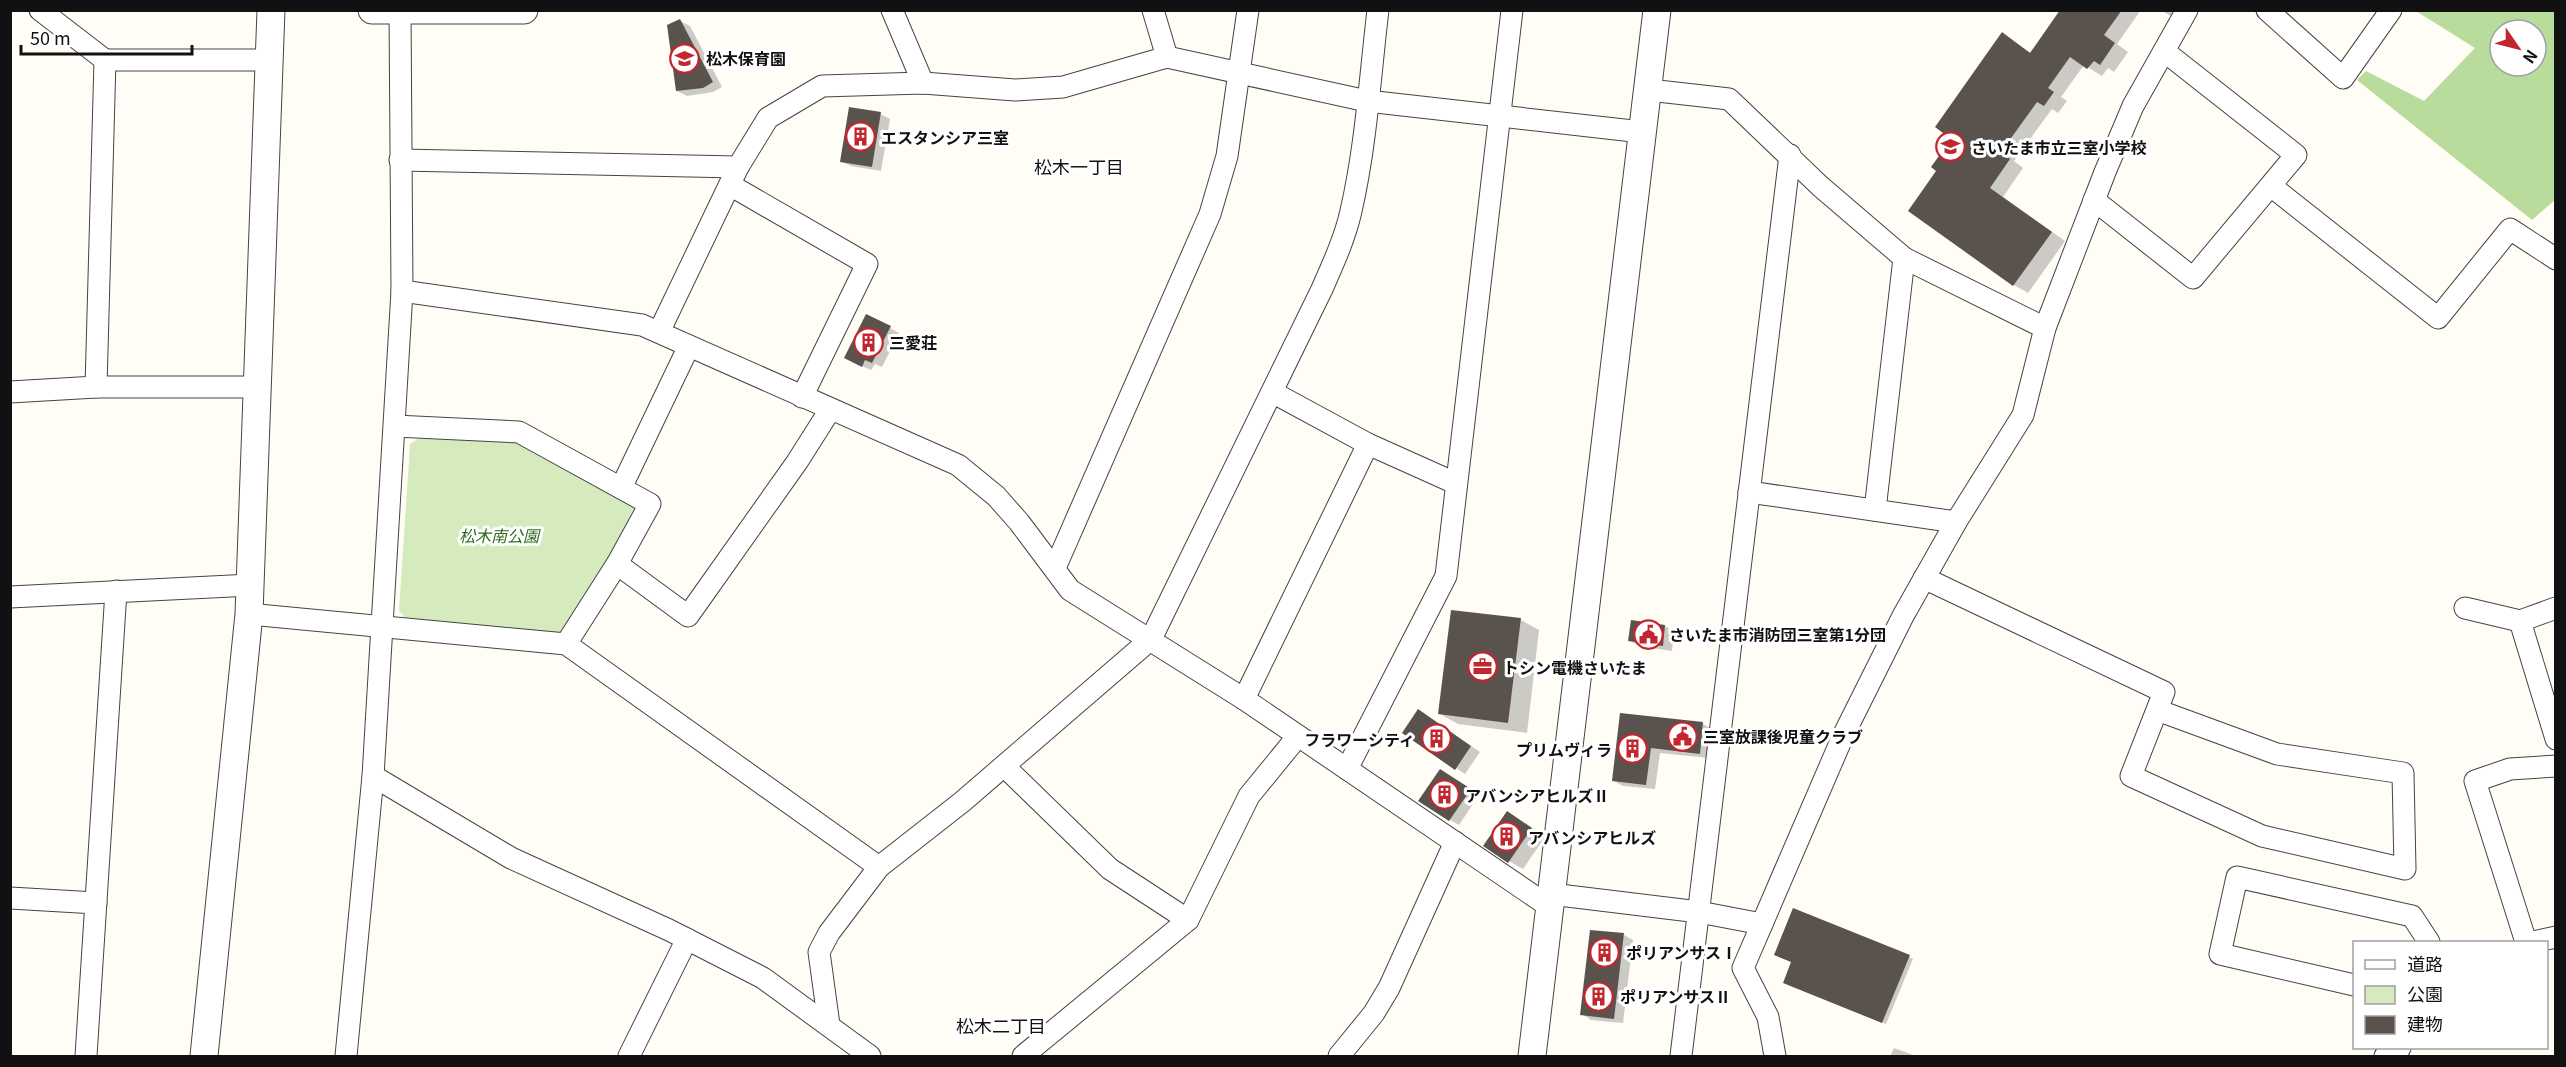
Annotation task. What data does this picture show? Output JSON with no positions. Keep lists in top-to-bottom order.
{
  "districts": ["松木一丁目", "松木二丁目"],
  "parks": ["松木南公園"],
  "places": {
    "school or university": ["松木保育園", "さいたま市立三室小学校"],
    "building": [
      "エスタンシア三室",
      "三愛荘",
      "フラワーシティ",
      "プリムヴィラ",
      "アバンシアヒルズⅡ",
      "アバンシアヒルズ",
      "ポリアンサスⅠ",
      "ポリアンサスⅡ"
    ],
    "public building": ["さいたま市消防団三室第1分団", "三室放課後児童クラブ"],
    "office": ["トシン電機さいたま"]
  },
  "legend": ["道路", "公園", "建物"],
  "scale_bar": "50 m",
  "north": "bottom right"
}
